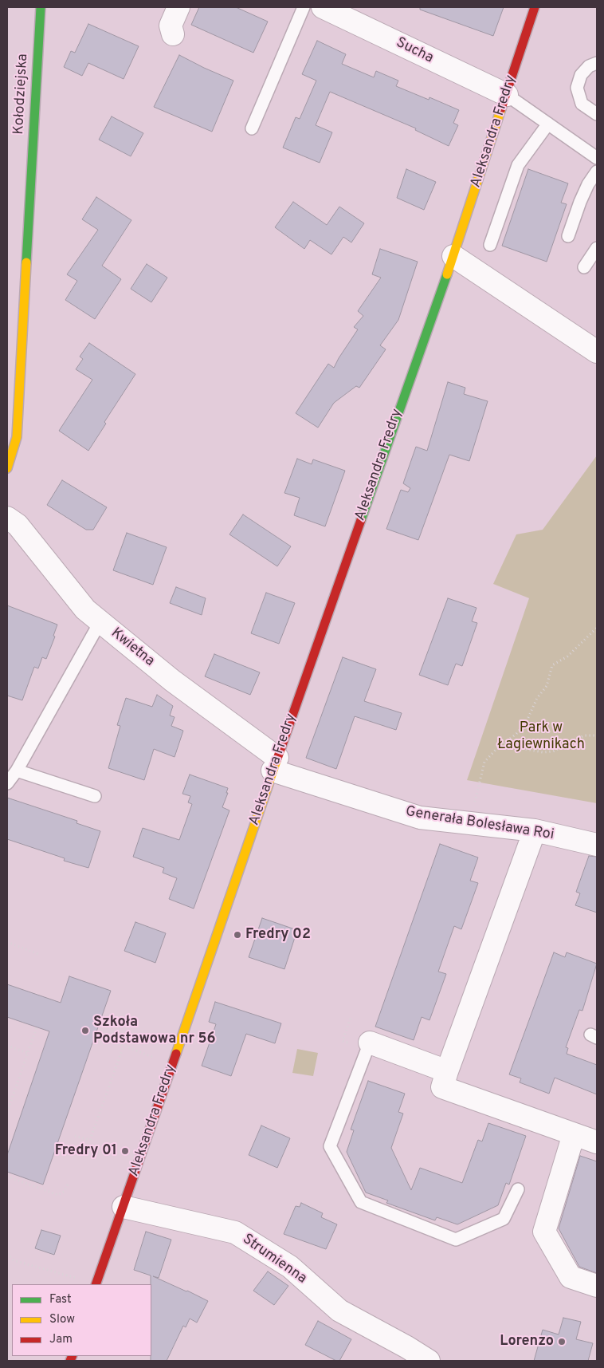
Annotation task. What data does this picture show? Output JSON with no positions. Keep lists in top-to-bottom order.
{
  "streets": {
    "street": [
      "Sucha",
      "Kołodziejska",
      "Aleksandra Fredry",
      "Kwietna",
      "Generała Bolesława Roi",
      "Strumienna"
    ]
  },
  "crossings": [
    ["Sucha", "Aleksandra Fredry"],
    ["Aleksandra Fredry", "Kwietna"],
    ["Aleksandra Fredry", "Generała Bolesława Roi"],
    ["Aleksandra Fredry", "Strumienna"],
    ["Kwietna", "Generała Bolesława Roi"]
  ],
  "parks": ["Park w Łagiewnikach"],
  "places": [
    "Fredry 02",
    "Szkoła Podstawowa nr 56",
    "Fredry 01",
    "Lorenzo"
  ],
  "legend": ["Fast", "Slow", "Jam"]
}
